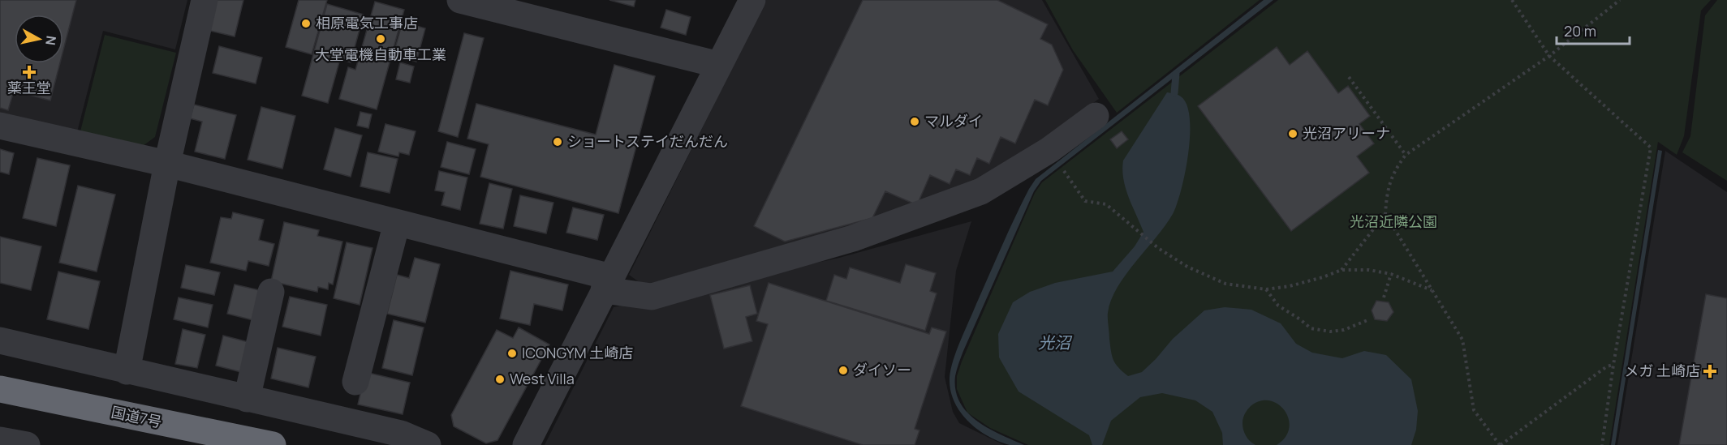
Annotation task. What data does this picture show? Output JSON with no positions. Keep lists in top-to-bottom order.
{
  "streets": {
    "highway": ["国道7号"]
  },
  "water": ["光沼"],
  "parks": ["光沼近隣公園"],
  "places": {
    "other": [
      "相原電気工事店",
      "大堂電機自動車工業",
      "マルダイ",
      "光沼アリーナ",
      "ショートステイだんだん",
      "ICONGYM 土崎店",
      "ダイソー",
      "West Villa"
    ],
    "health": ["薬王堂", "メガ 土崎店"]
  },
  "scale_bar": "20 m",
  "north": "right"
}
